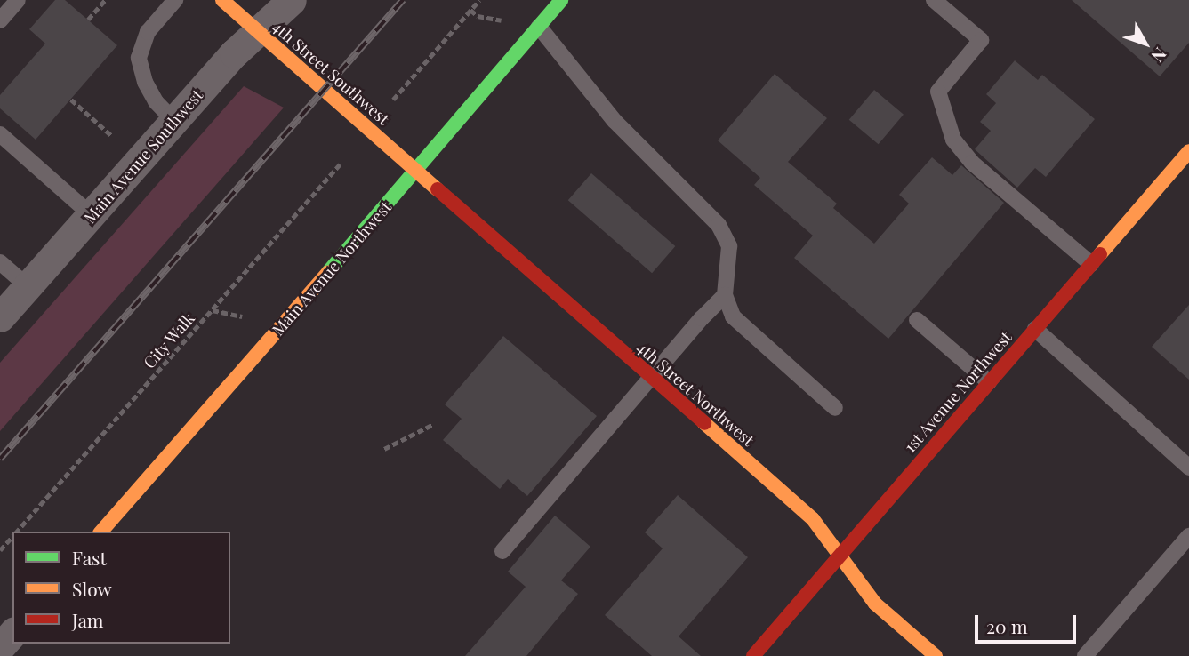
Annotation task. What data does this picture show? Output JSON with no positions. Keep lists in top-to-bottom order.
{
  "streets": {
    "street": [
      "4th Street Southwest",
      "Main Avenue Southwest",
      "Main Avenue Northwest",
      "1st Avenue Northwest",
      "4th Street Northwest"
    ],
    "path": ["City Walk"]
  },
  "crossings": [
    ["4th Street Southwest", "Main Avenue Southwest"],
    ["4th Street Southwest", "Main Avenue Northwest"],
    ["4th Street Southwest", "4th Street Northwest"],
    ["Main Avenue Northwest", "4th Street Northwest"],
    ["1st Avenue Northwest", "4th Street Northwest"]
  ],
  "legend": ["Fast", "Slow", "Jam"],
  "scale_bar": "20 m",
  "north": "bottom right"
}
